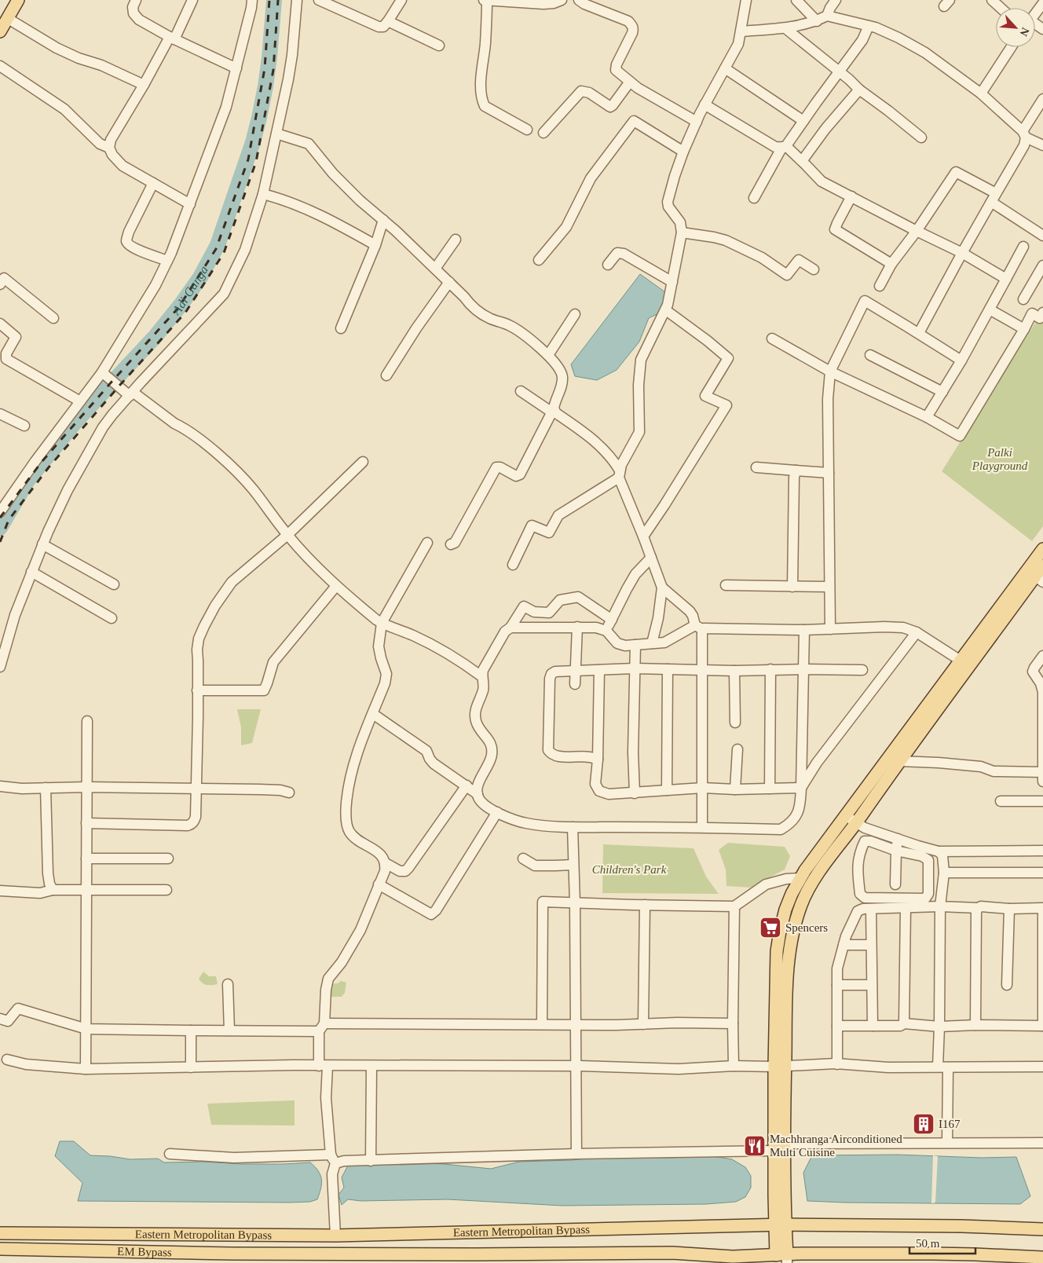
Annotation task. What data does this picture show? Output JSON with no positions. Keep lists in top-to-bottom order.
{
  "streets": {
    "main road": ["Eastern Metropolitan Bypass", "EM Bypass"]
  },
  "water": ["Adi Ganga"],
  "parks": ["Palki Playground", "Children's Park"],
  "places": {
    "supermarket": ["Spencers"],
    "building": ["I167"],
    "restaurant": ["Machhranga Airconditioned Multi Cuisine"]
  },
  "scale_bar": "50 m",
  "north": "bottom right"
}
